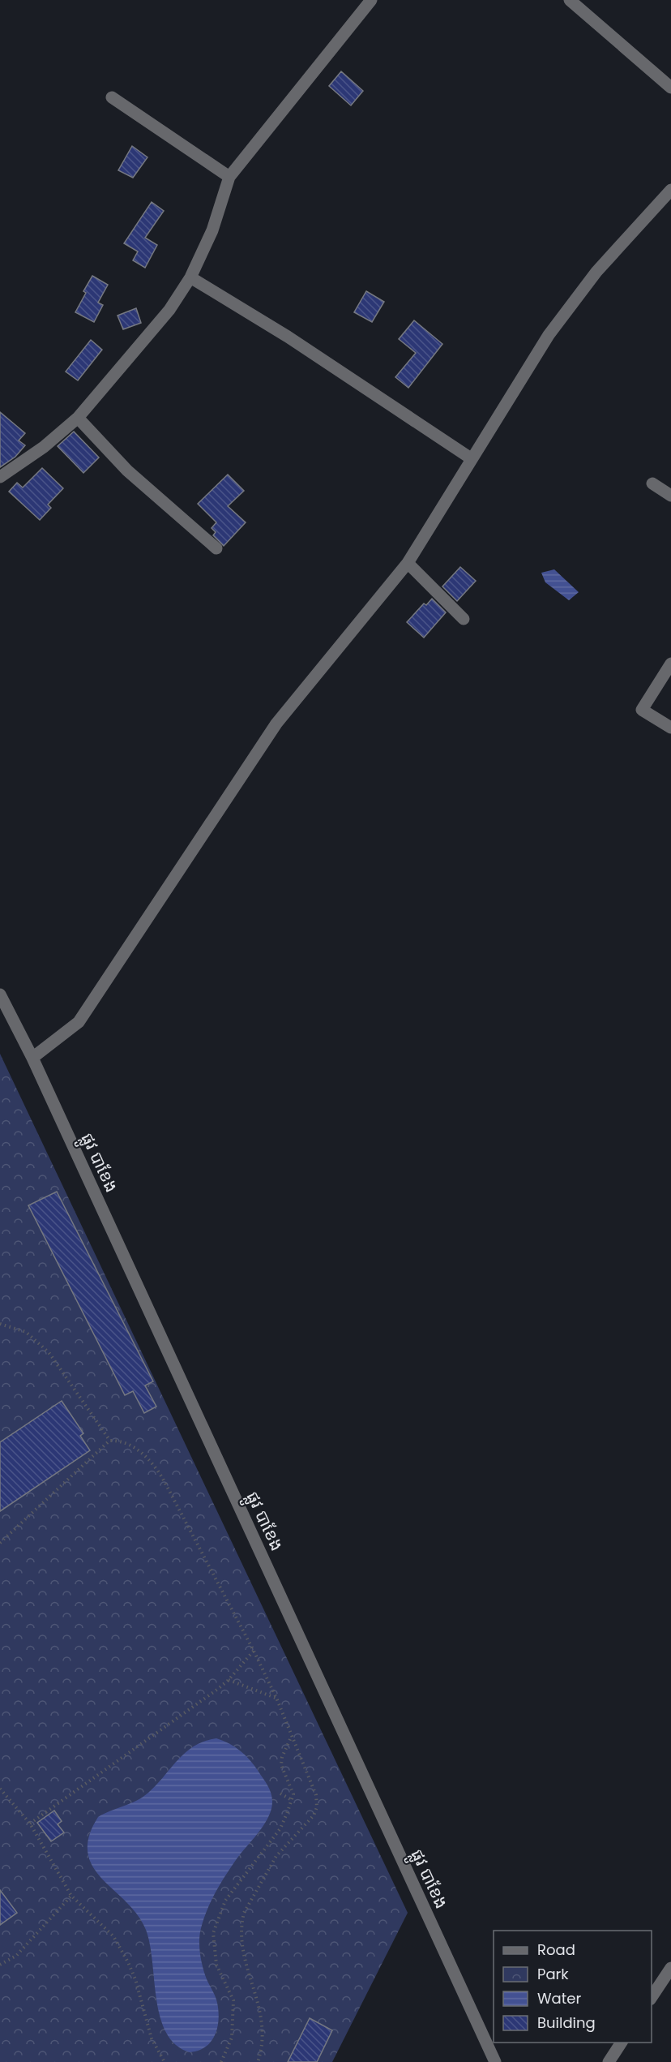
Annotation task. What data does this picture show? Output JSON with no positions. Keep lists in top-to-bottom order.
{
  "streets": {
    "street": ["ផ្លូវ បាខែង"]
  },
  "legend": [
    "Road",
    "Park",
    "Water",
    "Building"
  ]
}
